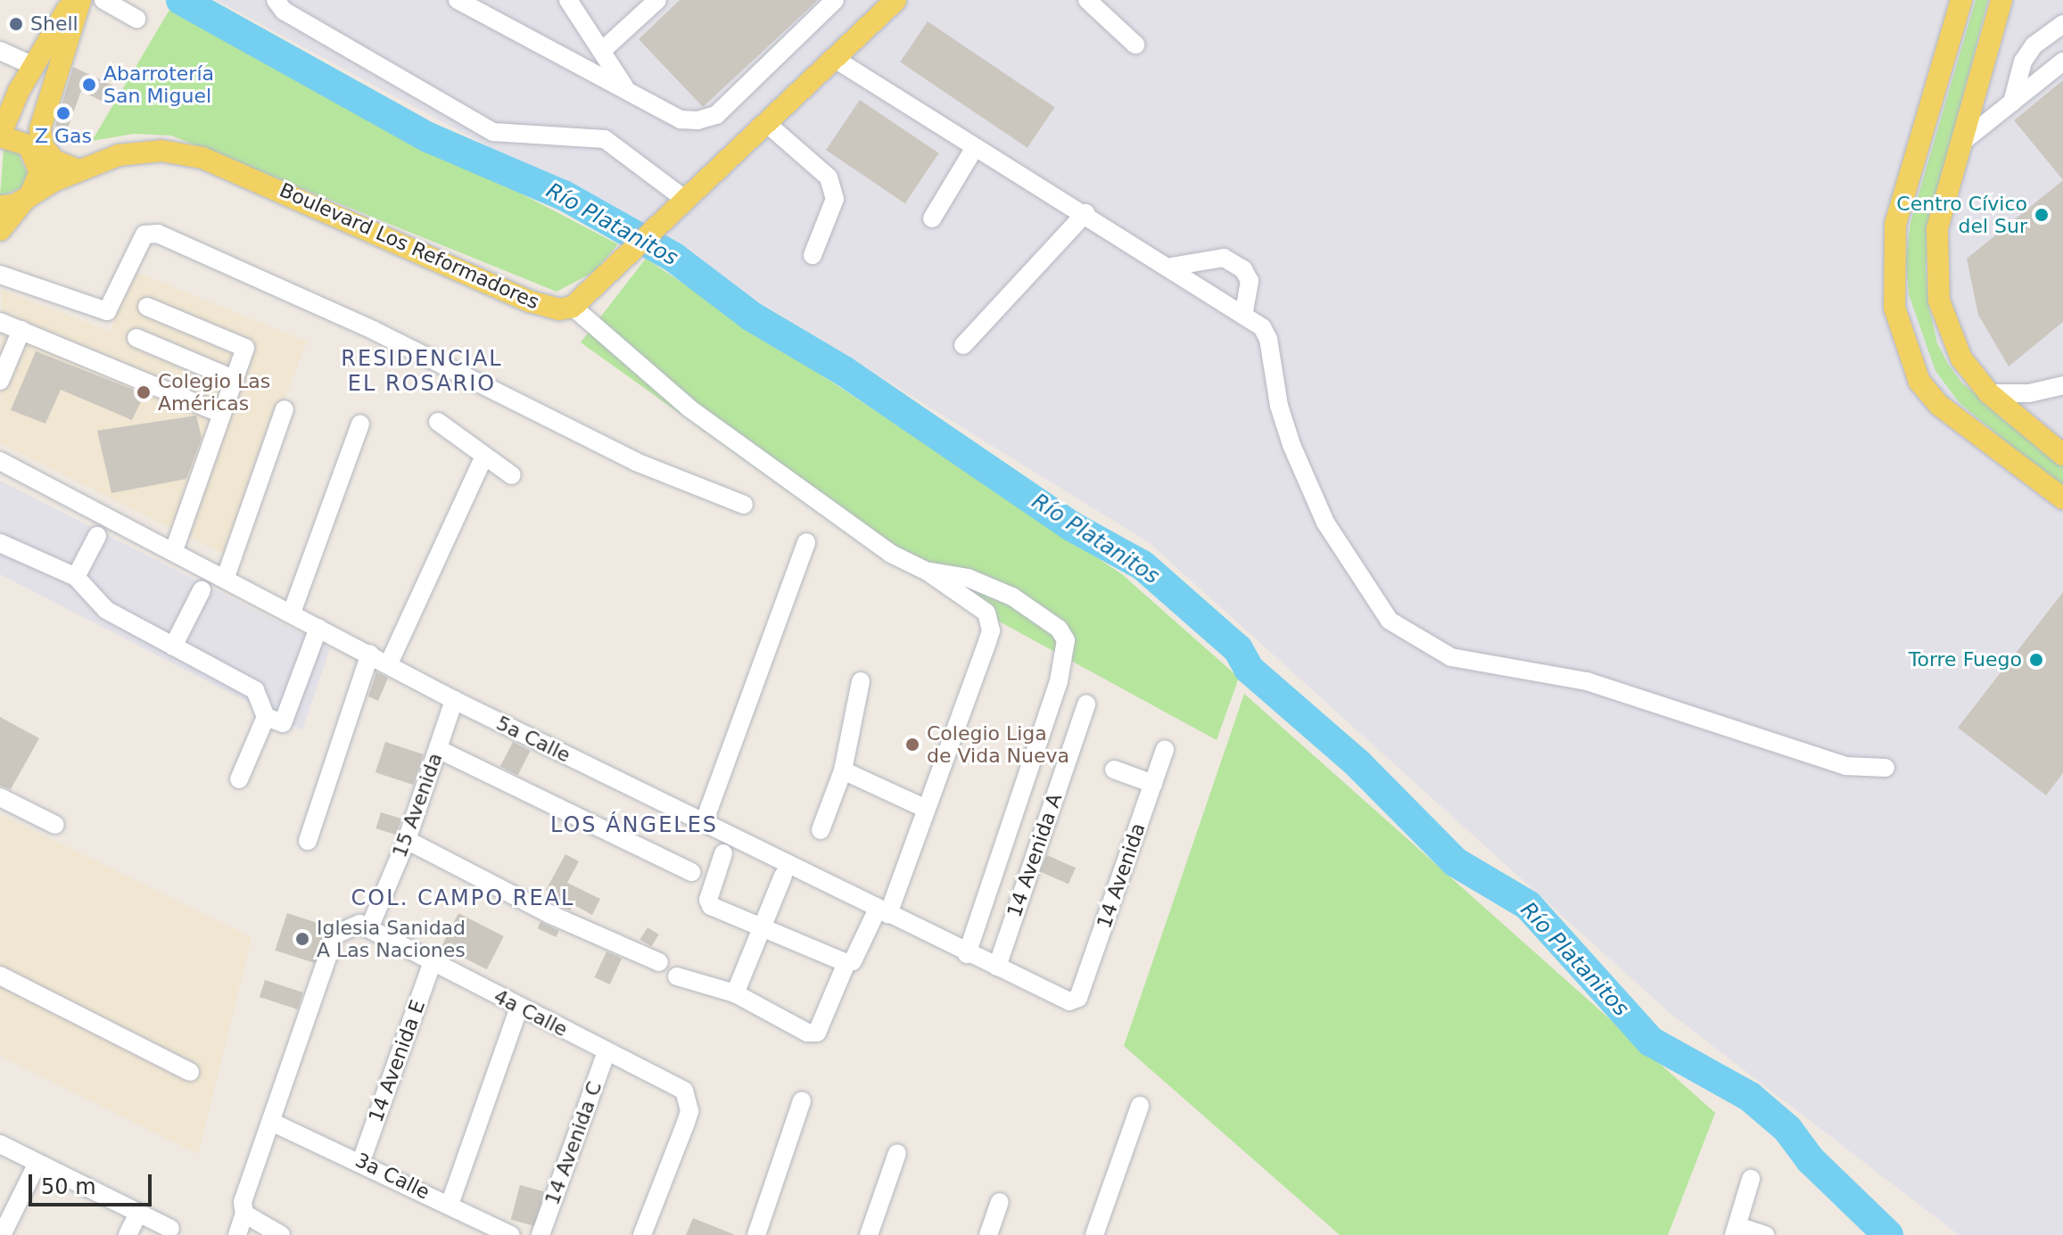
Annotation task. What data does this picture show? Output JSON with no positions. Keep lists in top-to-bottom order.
{
  "streets": {
    "main road": ["Boulevard Los Reformadores"],
    "street": [
      "5a Calle",
      "15 Avenida",
      "14 Avenida A",
      "14 Avenida",
      "4a Calle",
      "14 Avenida E",
      "14 Avenida C",
      "3a Calle"
    ]
  },
  "crossings": [
    ["5a Calle", "15 Avenida"],
    ["5a Calle", "14 Avenida A"],
    ["5a Calle", "14 Avenida"],
    ["15 Avenida", "4a Calle"],
    ["4a Calle", "14 Avenida E"],
    ["4a Calle", "14 Avenida C"],
    ["14 Avenida E", "3a Calle"]
  ],
  "districts": ["RESIDENCIAL EL ROSARIO", "LOS ÁNGELES", "COL. CAMPO REAL"],
  "water": ["Río Platanitos"],
  "places": [
    "Shell",
    "Abarrotería San Miguel",
    "Z Gas",
    "Centro Cívico del Sur",
    "Colegio Las Américas",
    "Torre Fuego",
    "Colegio Liga de Vida Nueva",
    "Iglesia Sanidad A Las Naciones"
  ],
  "scale_bar": "50 m"
}
